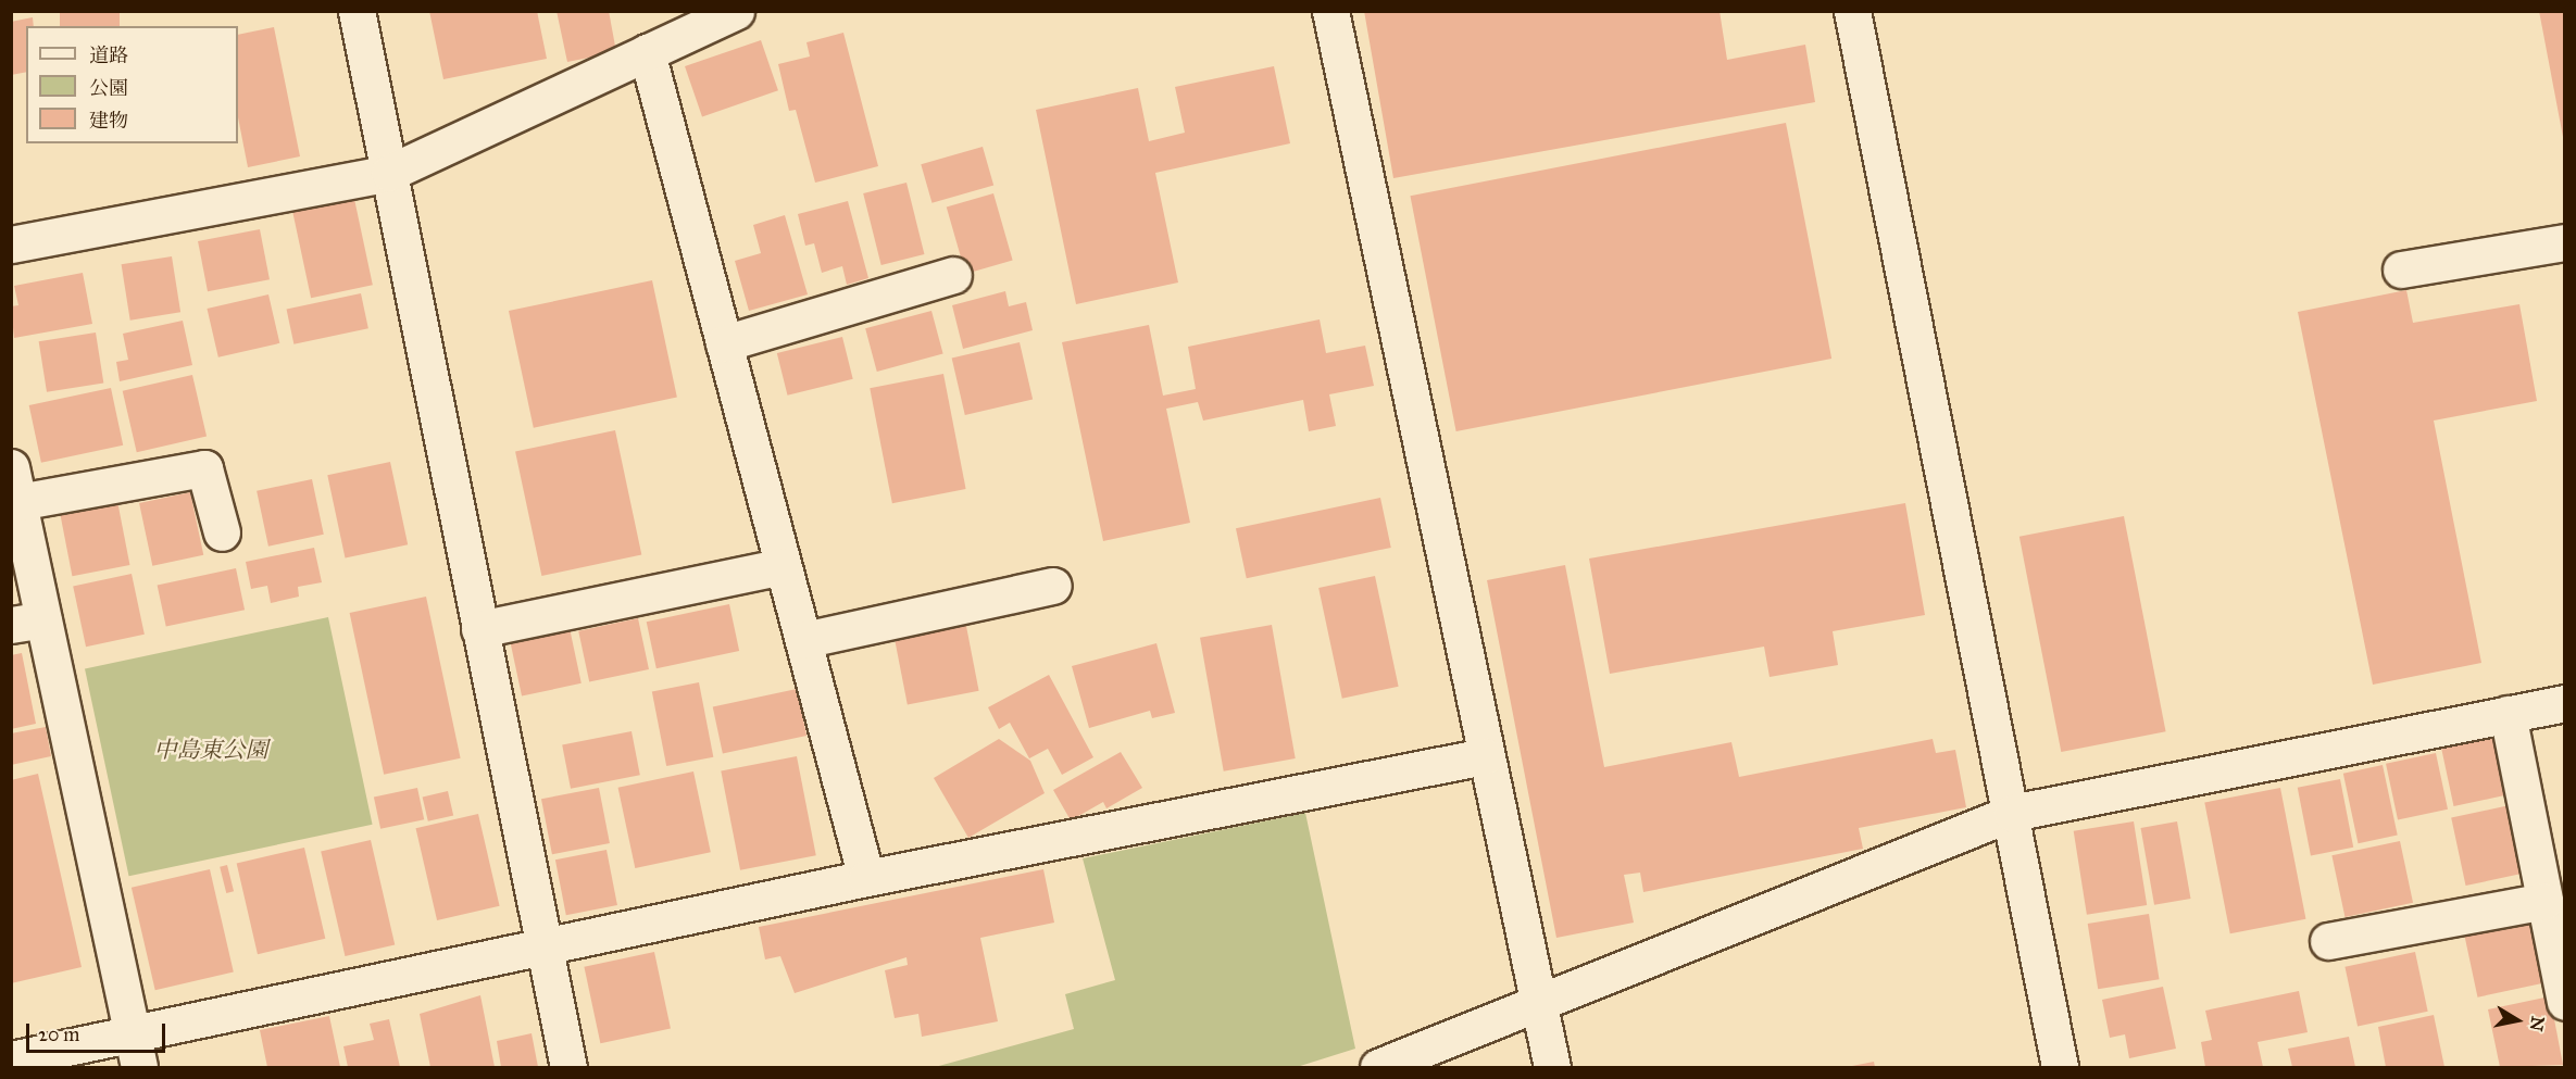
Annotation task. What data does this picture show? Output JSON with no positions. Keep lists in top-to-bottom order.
{
  "parks": ["中島東公園"],
  "legend": ["道路", "公園", "建物"],
  "scale_bar": "20 m",
  "north": "right"
}
